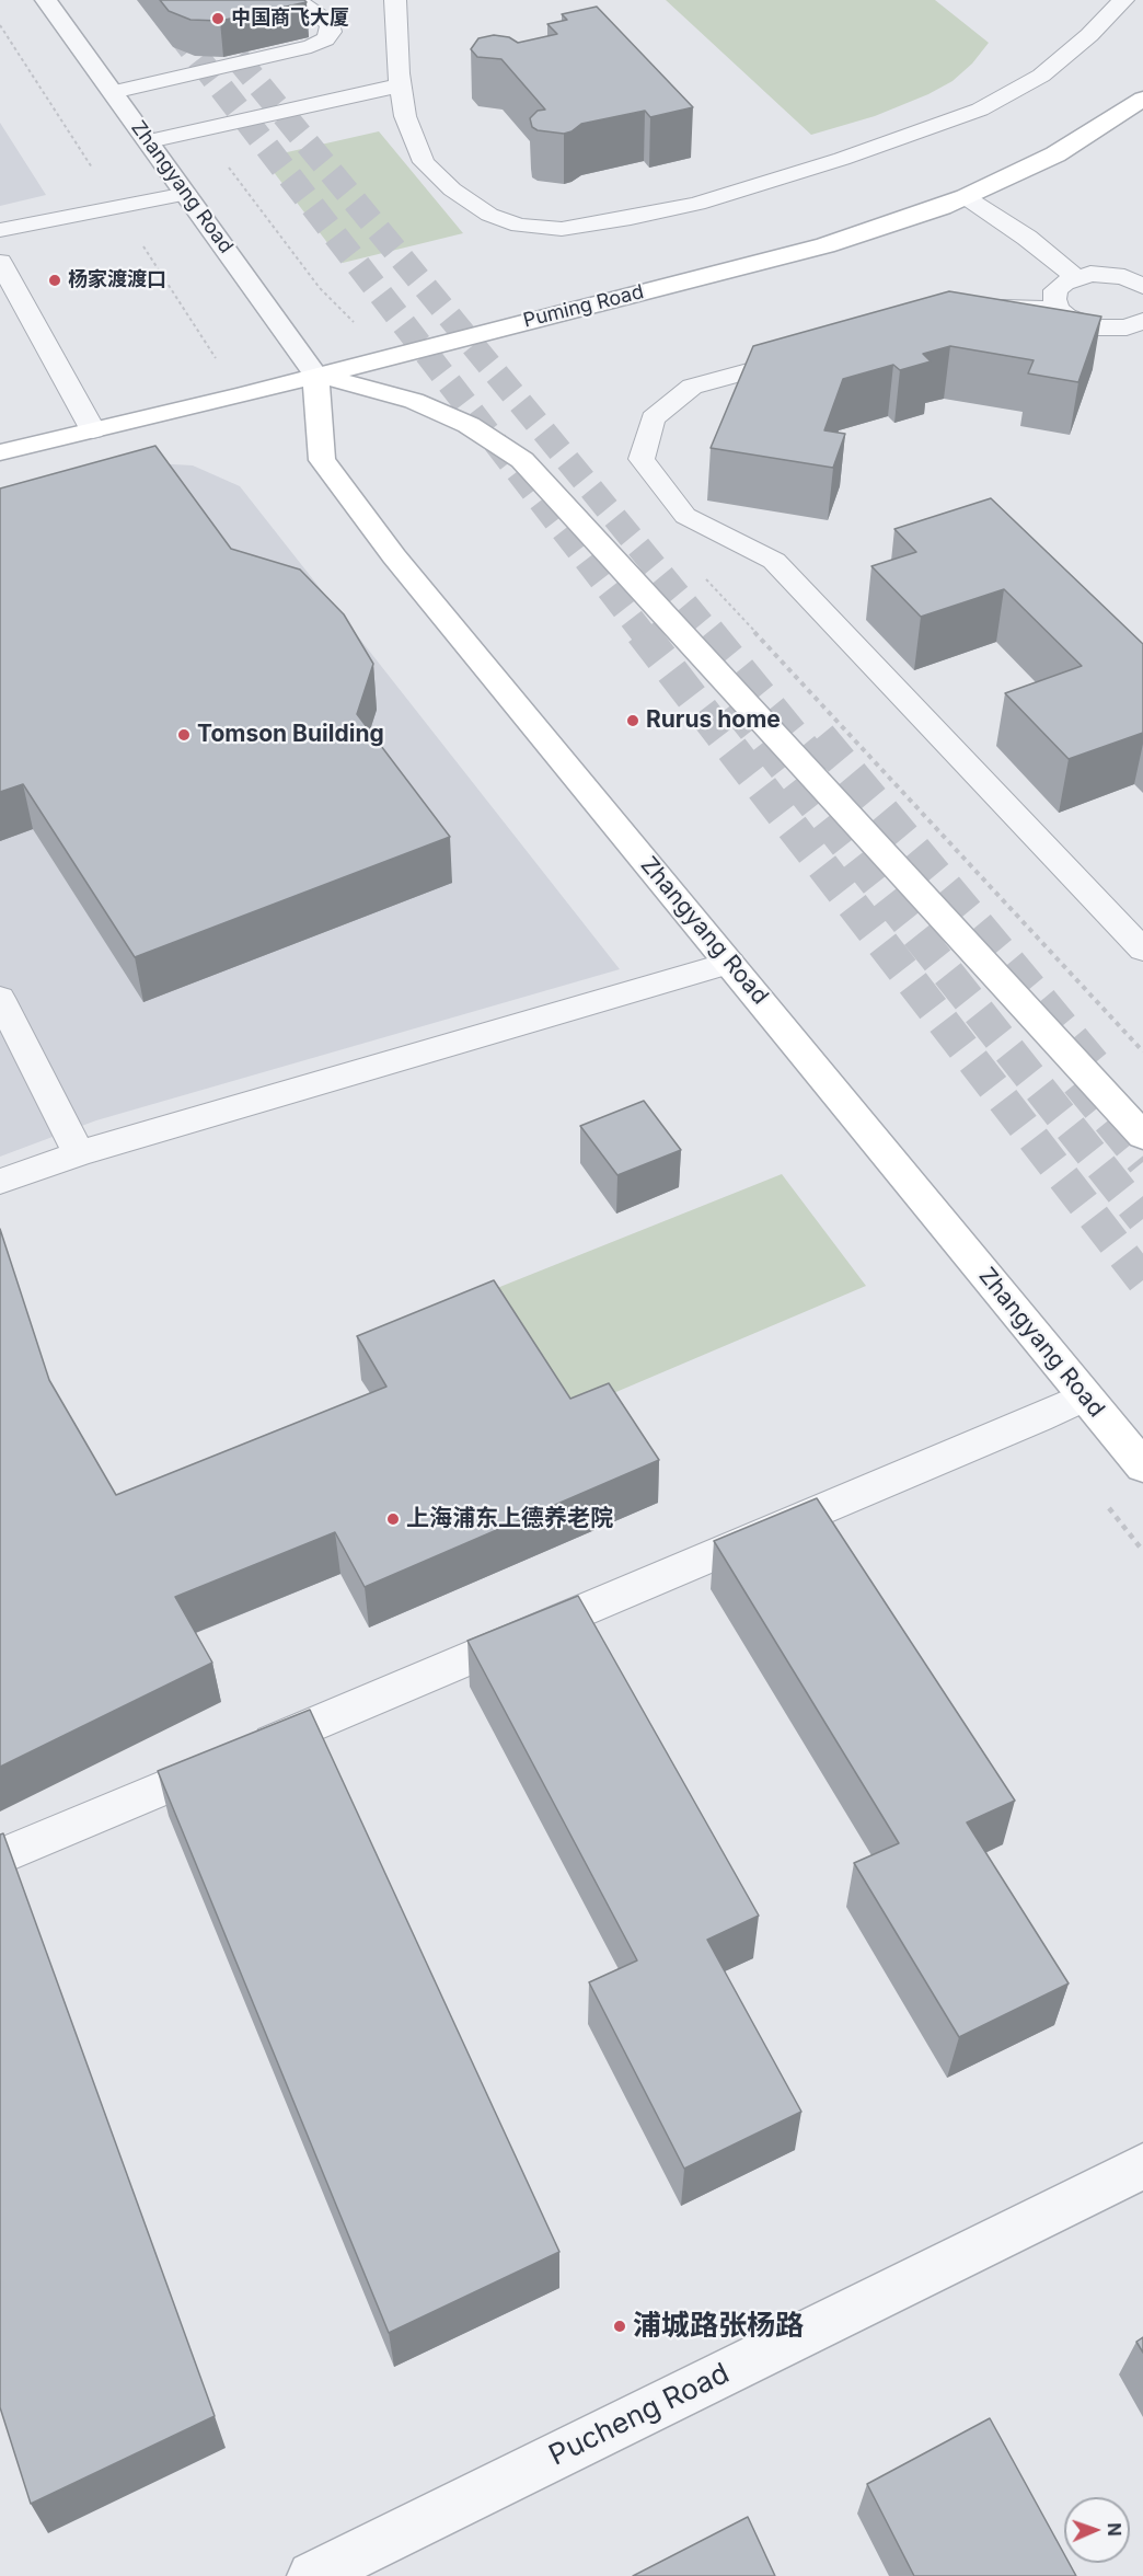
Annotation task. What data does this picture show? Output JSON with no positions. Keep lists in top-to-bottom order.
{
  "streets": {
    "main road": ["Zhangyang Road", "Puming Road"],
    "street": ["Pucheng Road"]
  },
  "crossings": [
    ["Zhangyang Road", "Puming Road"]
  ],
  "places": [
    "中国商飞大厦",
    "杨家渡渡口",
    "Rurus home",
    "Tomson Building",
    "上海浦东上德养老院",
    "浦城路张杨路"
  ],
  "north": "right"
}
